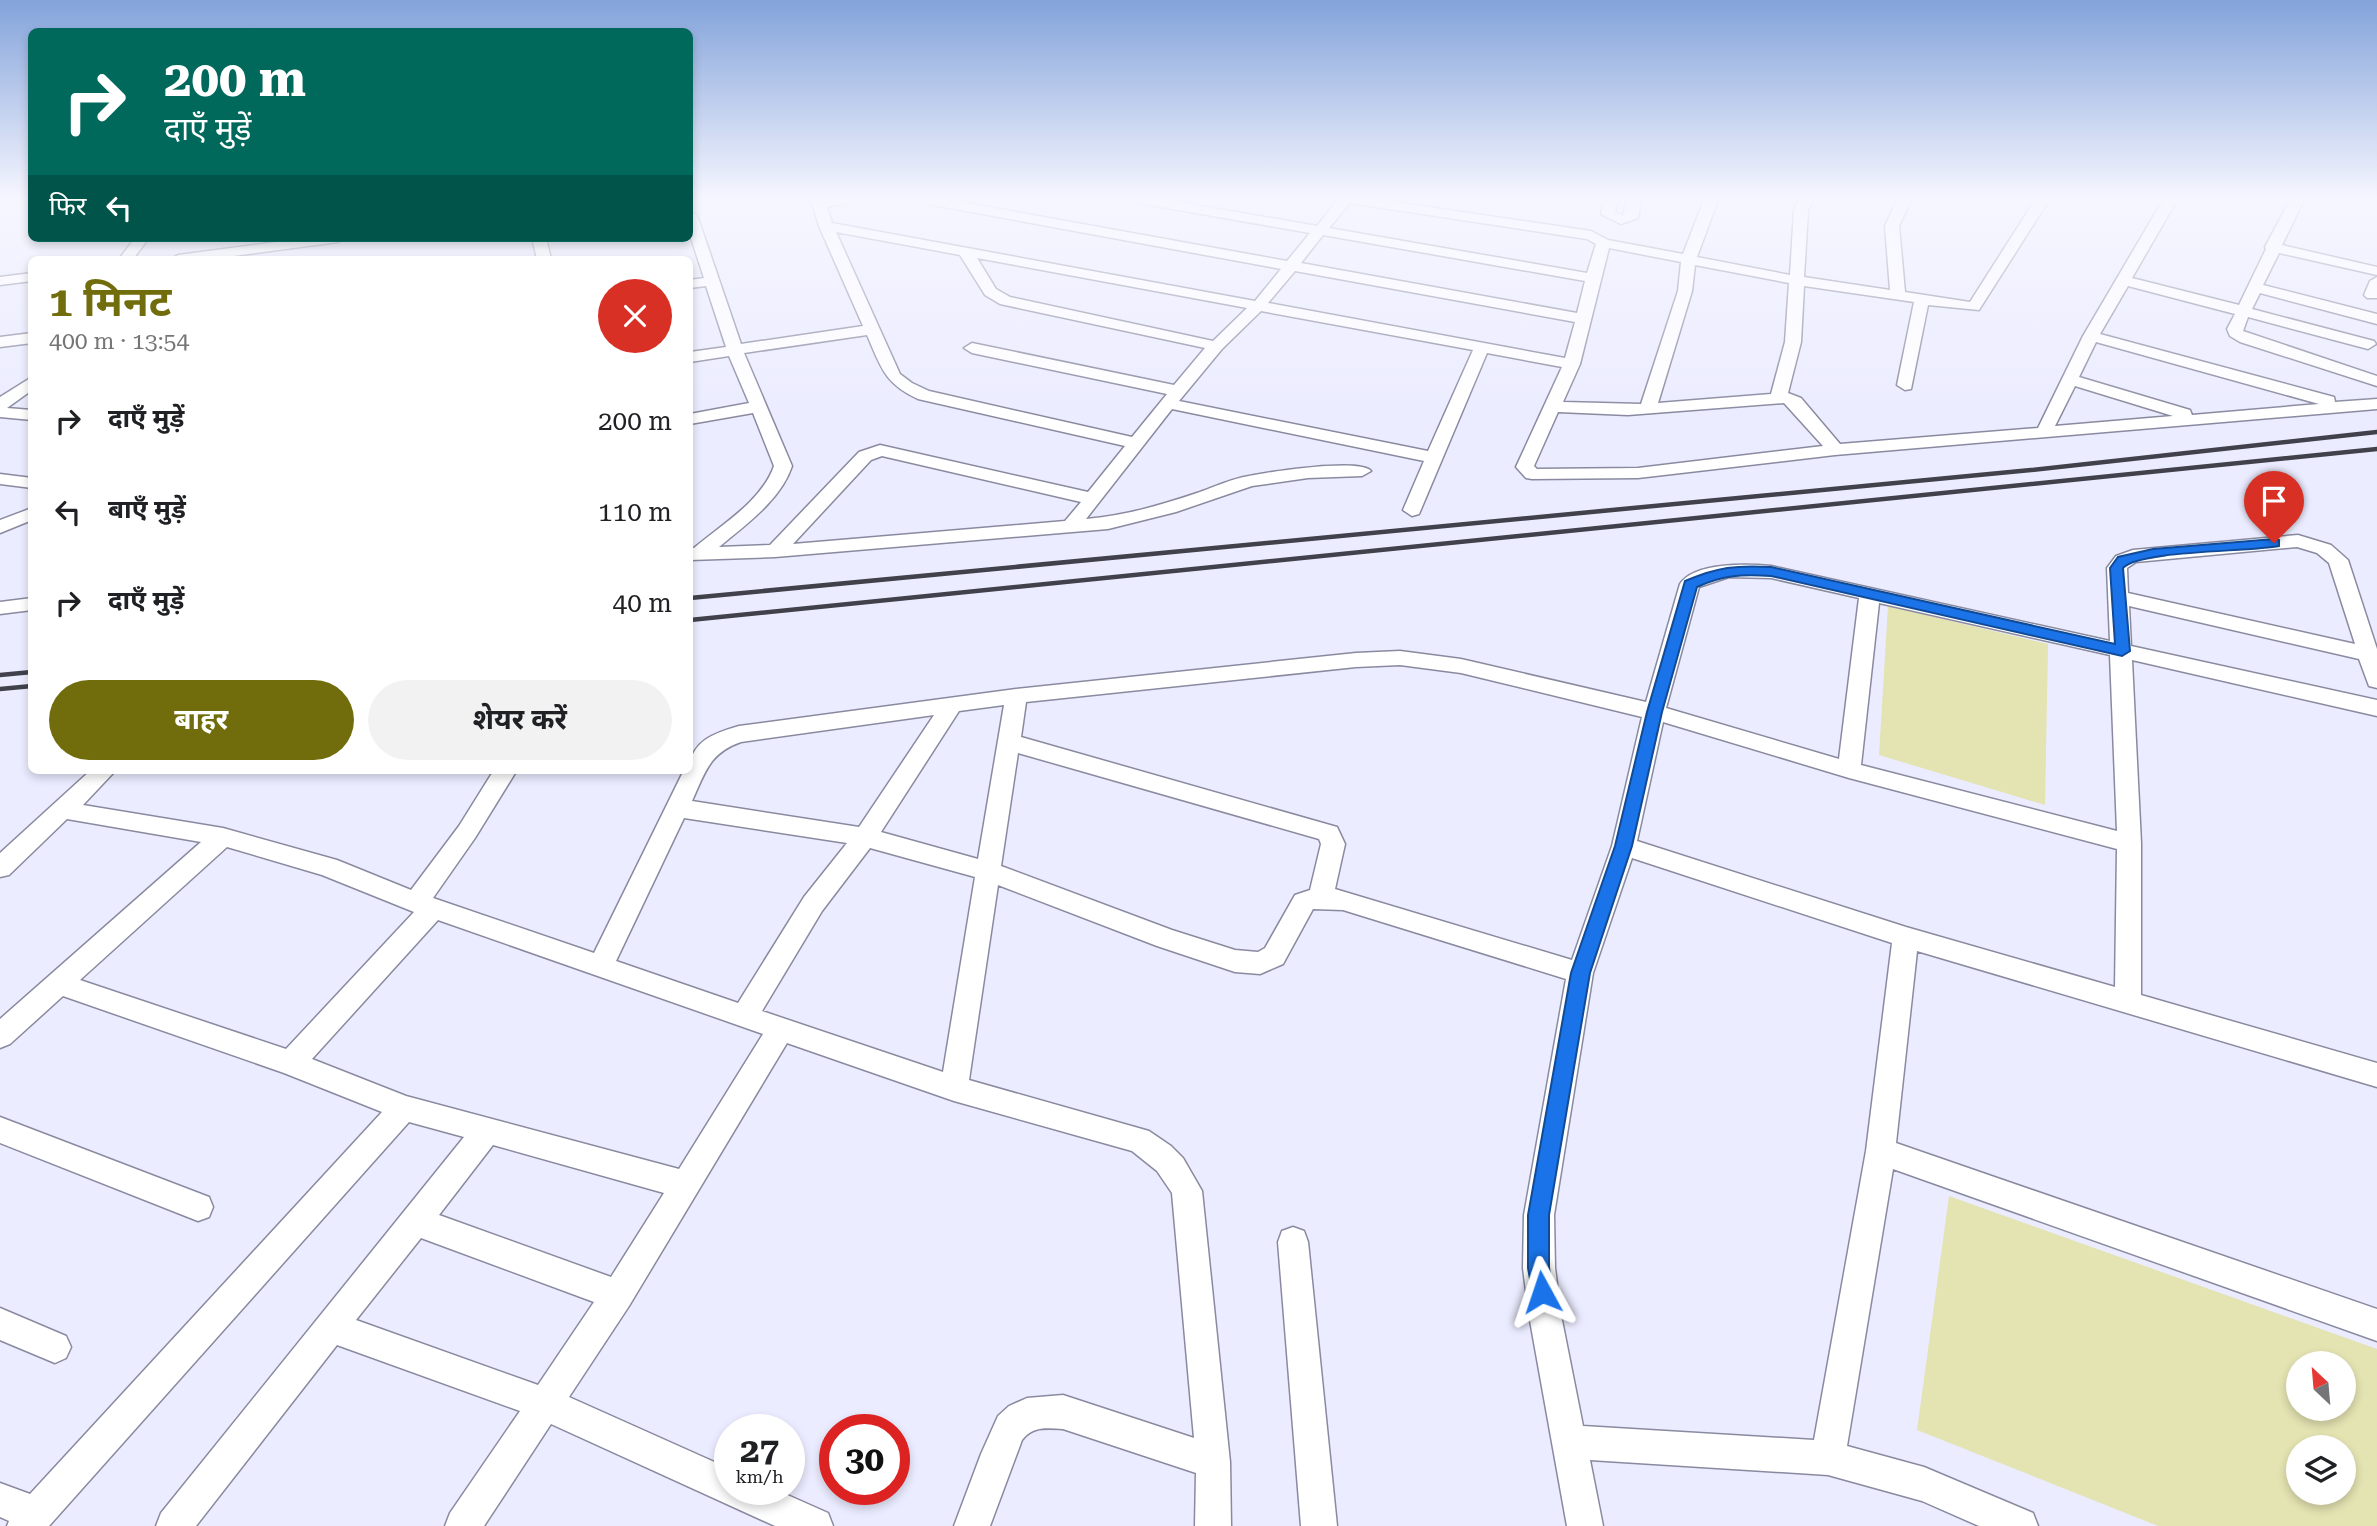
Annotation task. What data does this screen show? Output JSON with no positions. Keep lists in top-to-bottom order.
{
  "north": "top left",
  "page": {
    "turn": ["200 m", "दाएँ मुड़ें"],
    "then": "फिर",
    "heading": ["1 मिनट", "400 m · 13:54"],
    "list": [
      {
        "name": "दाएँ मुड़ें",
        "value": "200 m"
      },
      {
        "name": "बाएँ मुड़ें",
        "value": "110 m"
      },
      {
        "name": "दाएँ मुड़ें",
        "value": "40 m"
      }
    ],
    "buttons": ["बाहर", "शेयर करें"],
    "speed": "27 km/h",
    "limit": "30"
  }
}
